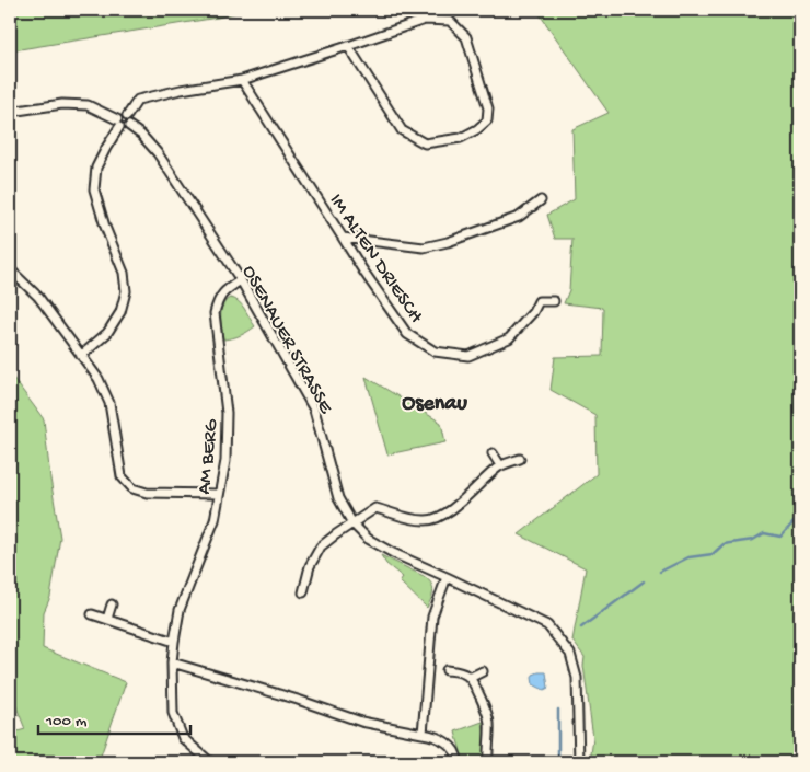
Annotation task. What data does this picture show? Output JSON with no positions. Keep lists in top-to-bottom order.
{
  "streets": {
    "street": ["IM ALTEN DRIESCH", "OSENAUER STRASSE", "AM BERG"]
  },
  "crossings": [
    ["OSENAUER STRASSE", "AM BERG"]
  ],
  "districts": ["Osenau"],
  "scale_bar": "100 m"
}
